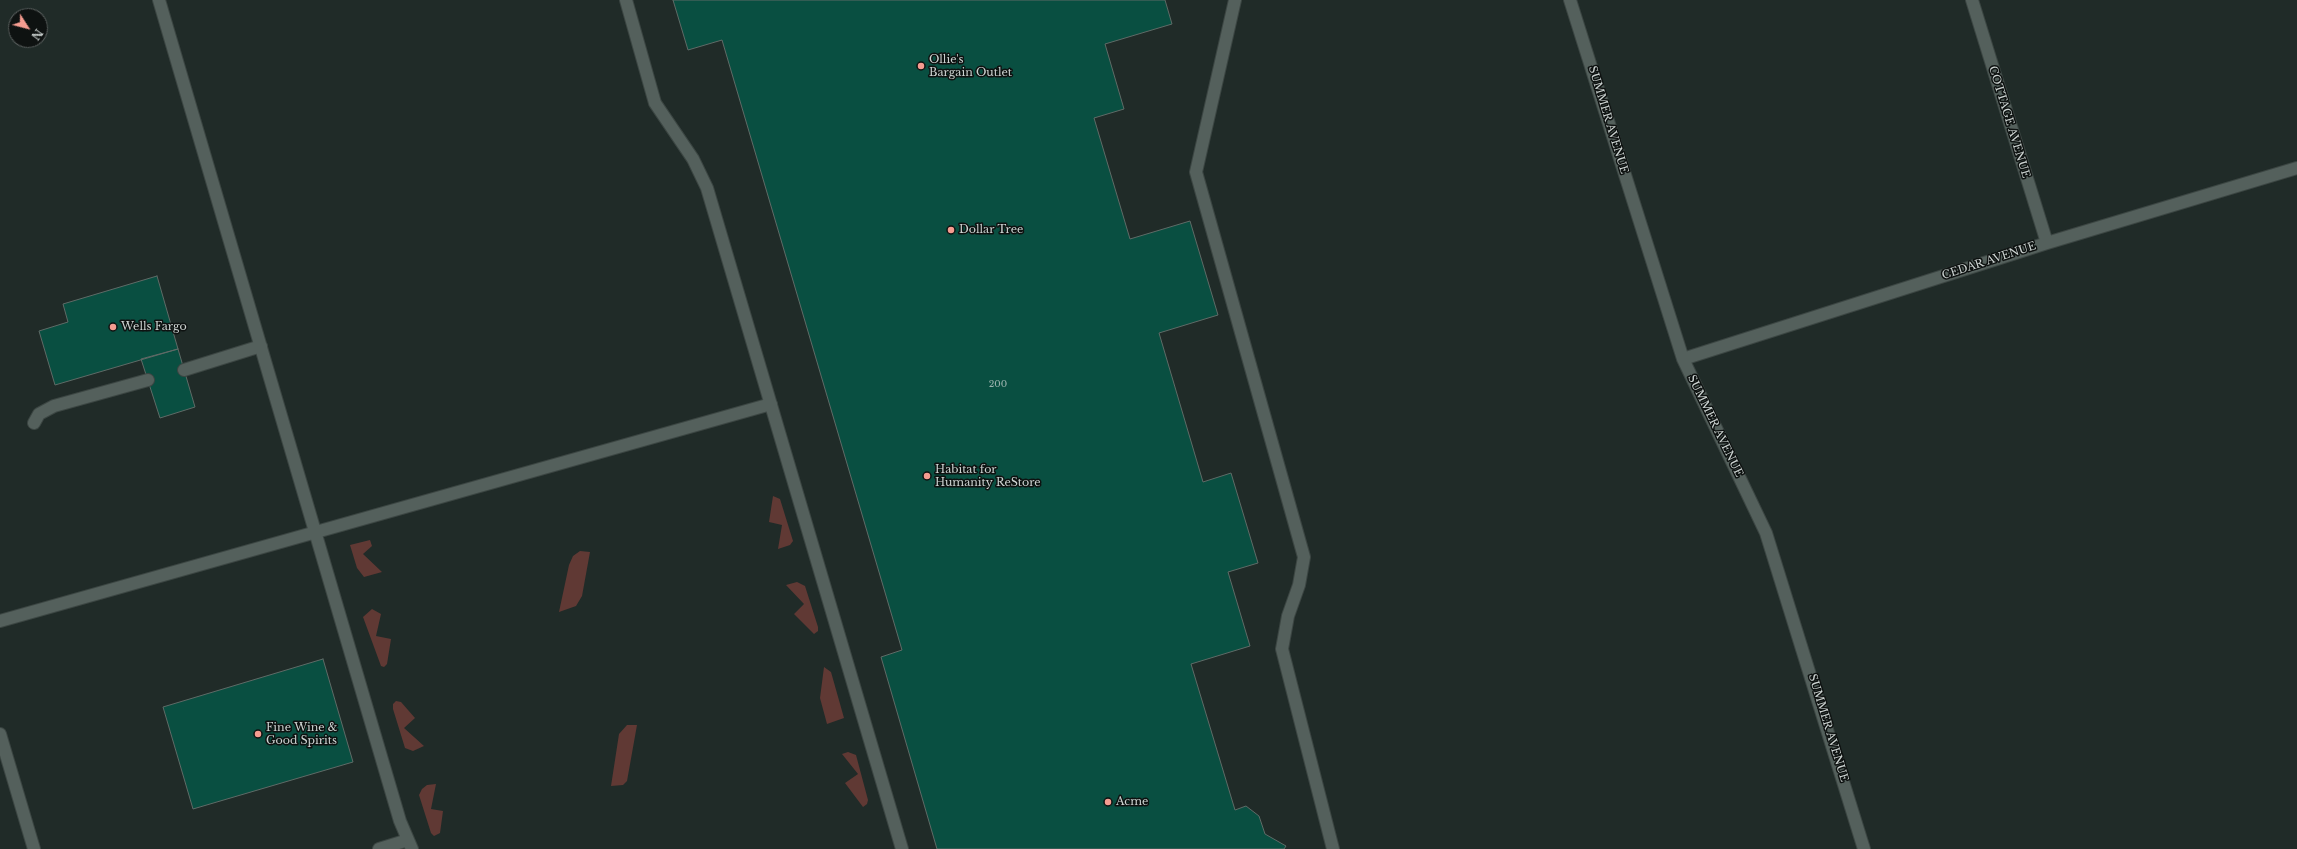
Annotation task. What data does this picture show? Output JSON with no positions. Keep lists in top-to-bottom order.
{
  "streets": {
    "street": ["SUMMER AVENUE", "COTTAGE AVENUE", "CEDAR AVENUE"]
  },
  "crossings": [
    ["SUMMER AVENUE", "CEDAR AVENUE"],
    ["COTTAGE AVENUE", "CEDAR AVENUE"]
  ],
  "places": [
    "Ollie's Bargain Outlet",
    "Dollar Tree",
    "Wells Fargo",
    "Habitat for Humanity ReStore",
    "Fine Wine & Good Spirits",
    "Acme"
  ],
  "house_numbers": ["200"],
  "north": "bottom right"
}
